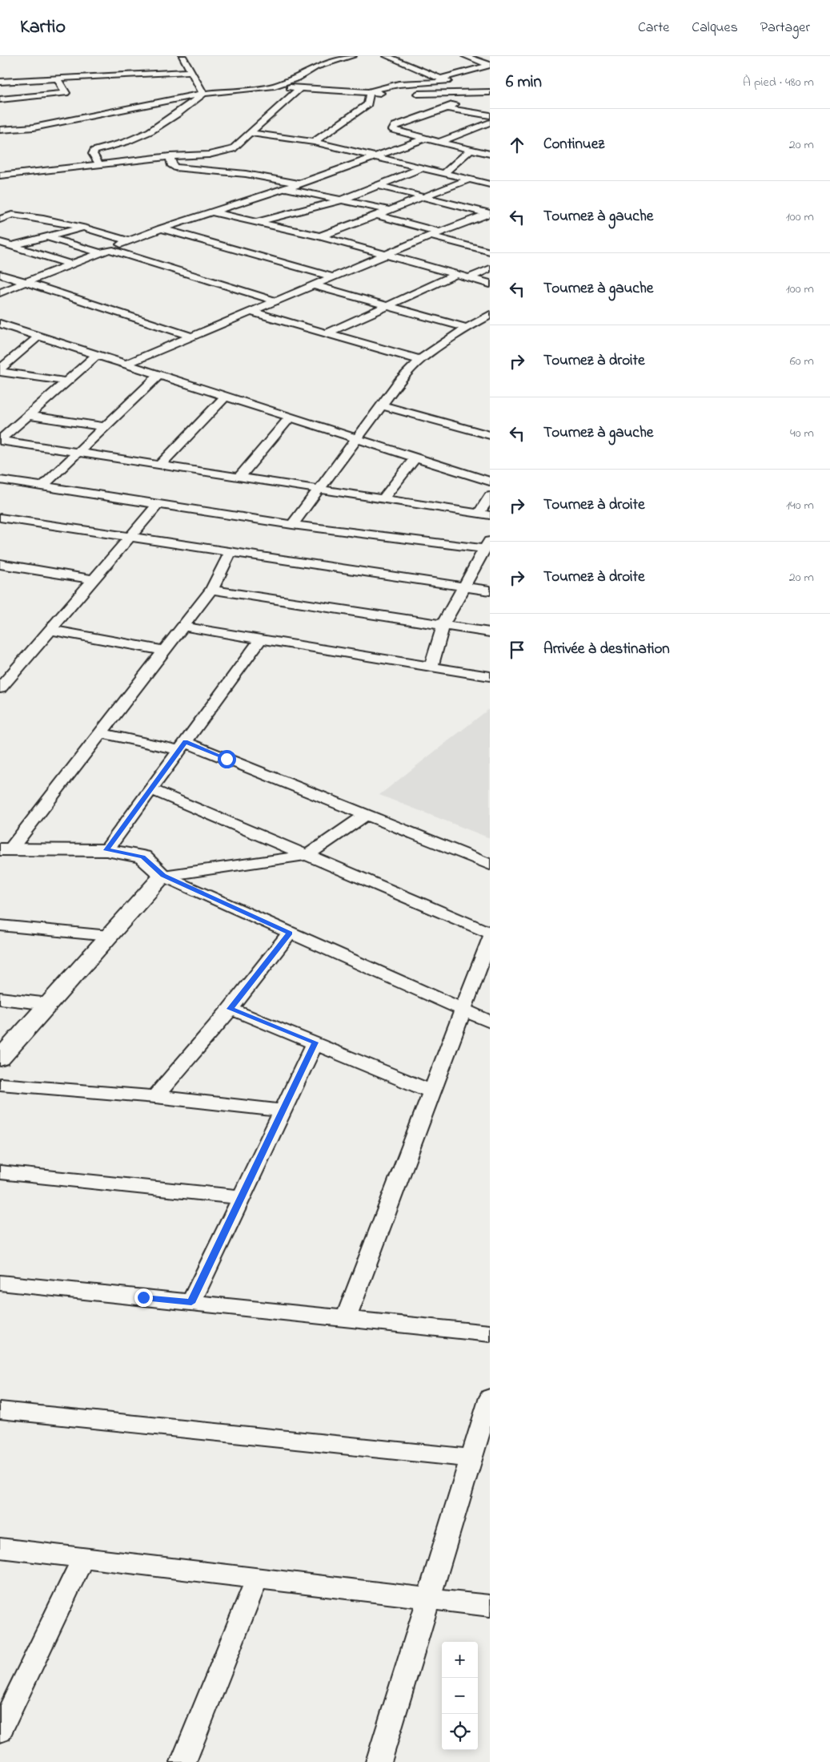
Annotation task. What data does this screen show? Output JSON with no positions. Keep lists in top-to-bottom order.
{
  "page": {
    "header": "Kartio",
    "nav": ["Carte", "Calques", "Partager"],
    "heading": ["6 min", "À pied · 480 m"],
    "list": [
      ["Continuez", "20 m"],
      ["Tournez à gauche", "100 m"],
      ["Tournez à gauche", "100 m"],
      ["Tournez à droite", "60 m"],
      ["Tournez à gauche", "40 m"],
      ["Tournez à droite", "140 m"],
      ["Tournez à droite", "20 m"],
      "Arrivée à destination"
    ],
    "map_buttons": ["+", "−"]
  }
}
